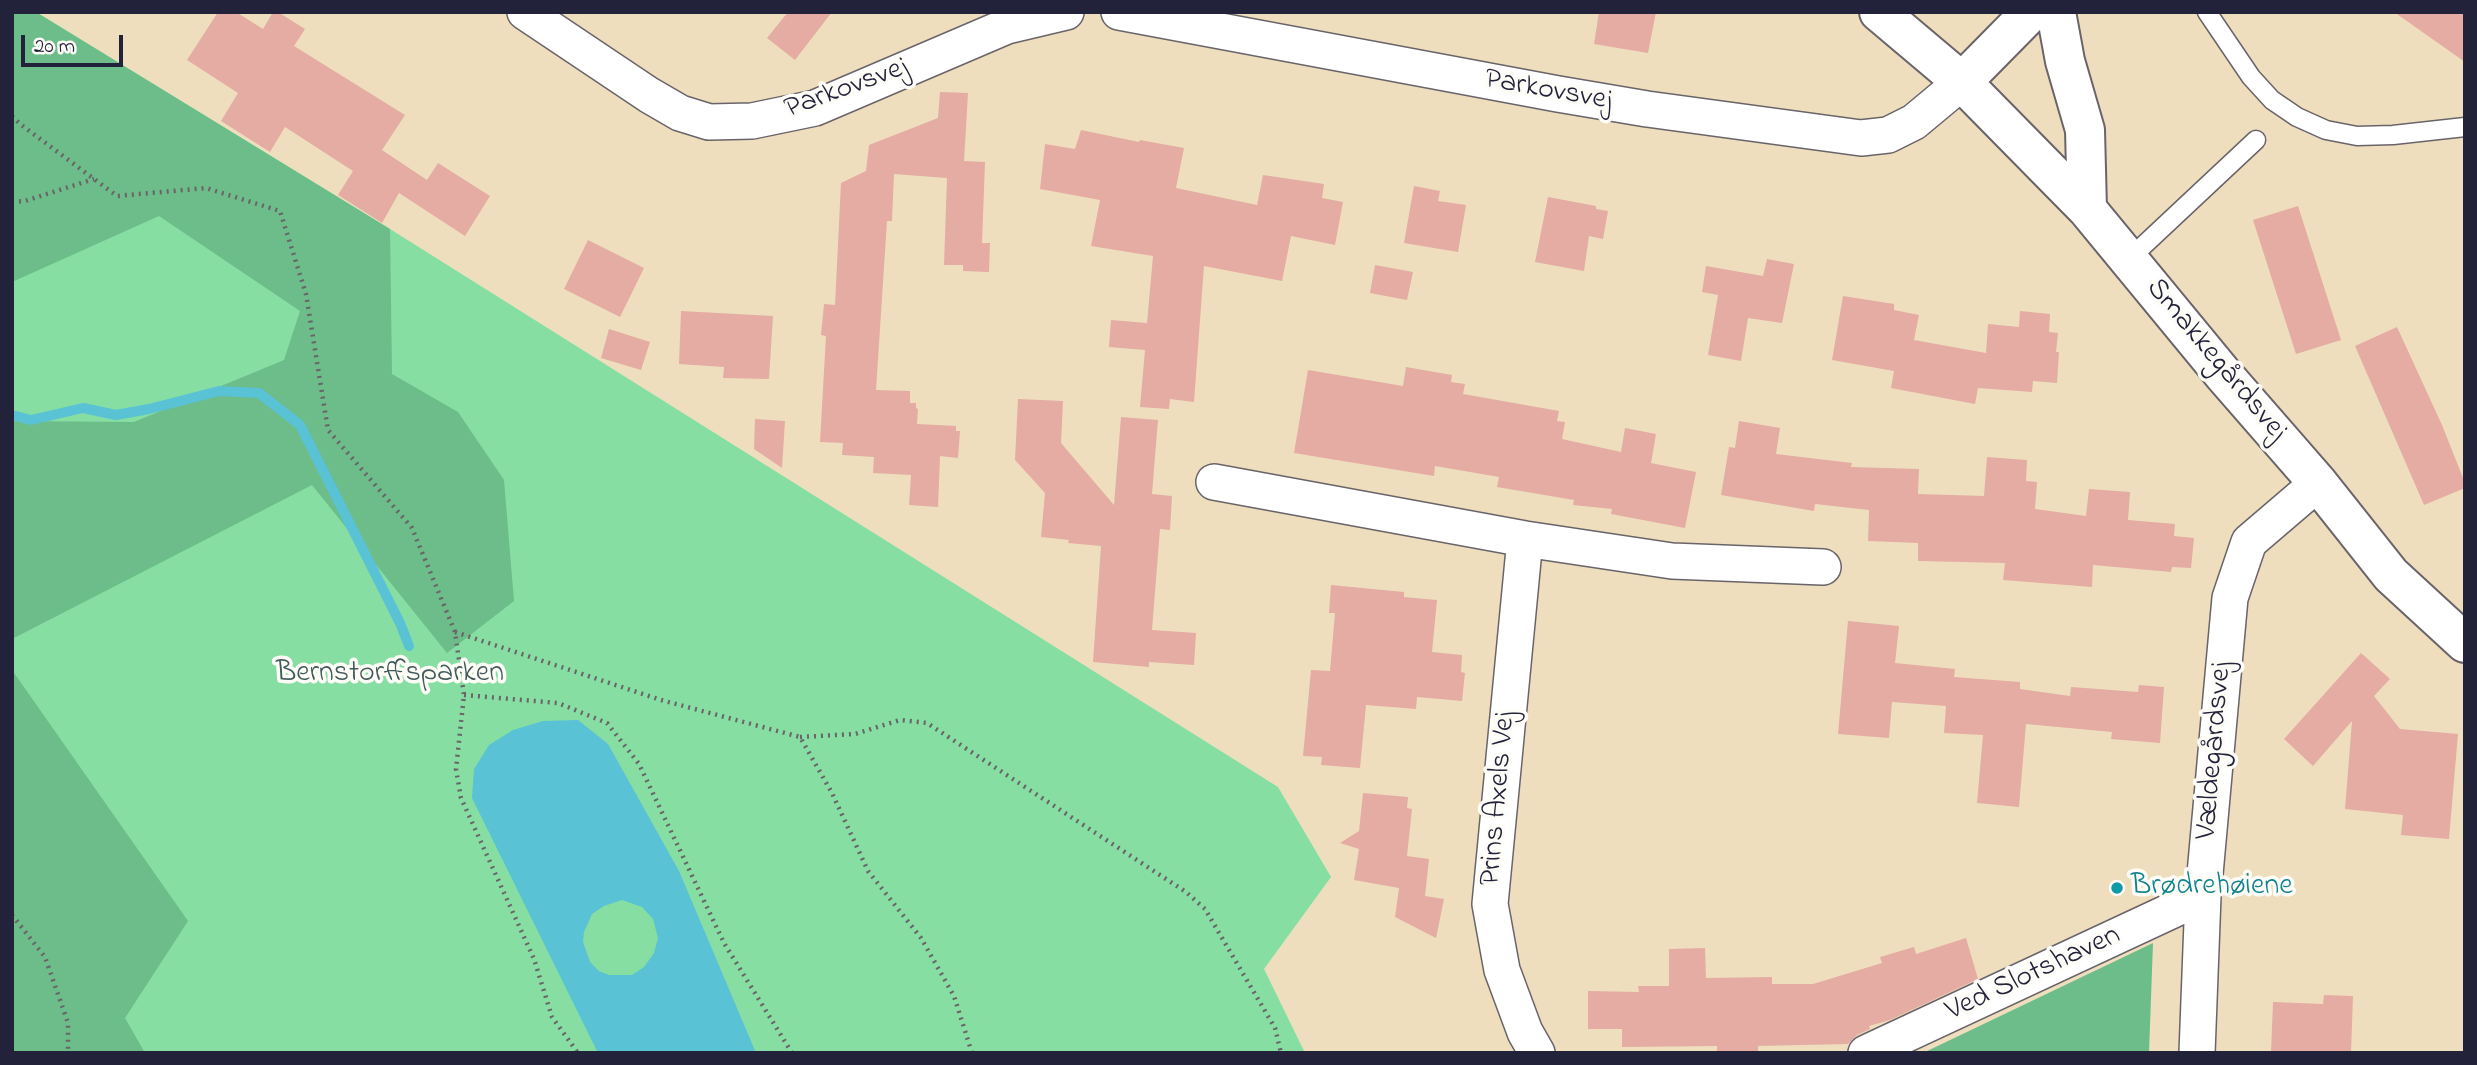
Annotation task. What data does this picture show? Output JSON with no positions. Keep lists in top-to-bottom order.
{
  "streets": {
    "street": [
      "Parkovsvej",
      "Smakkegårdsvej",
      "Vældegårdsvej",
      "Prins Axels Vej",
      "Ved Slotshaven"
    ]
  },
  "crossings": [
    ["Parkovsvej", "Smakkegårdsvej"],
    ["Smakkegårdsvej", "Vældegårdsvej"],
    ["Vældegårdsvej", "Ved Slotshaven"]
  ],
  "parks": ["Bernstorffsparken"],
  "places": ["Brødrehøiene"],
  "scale_bar": "20 m"
}
